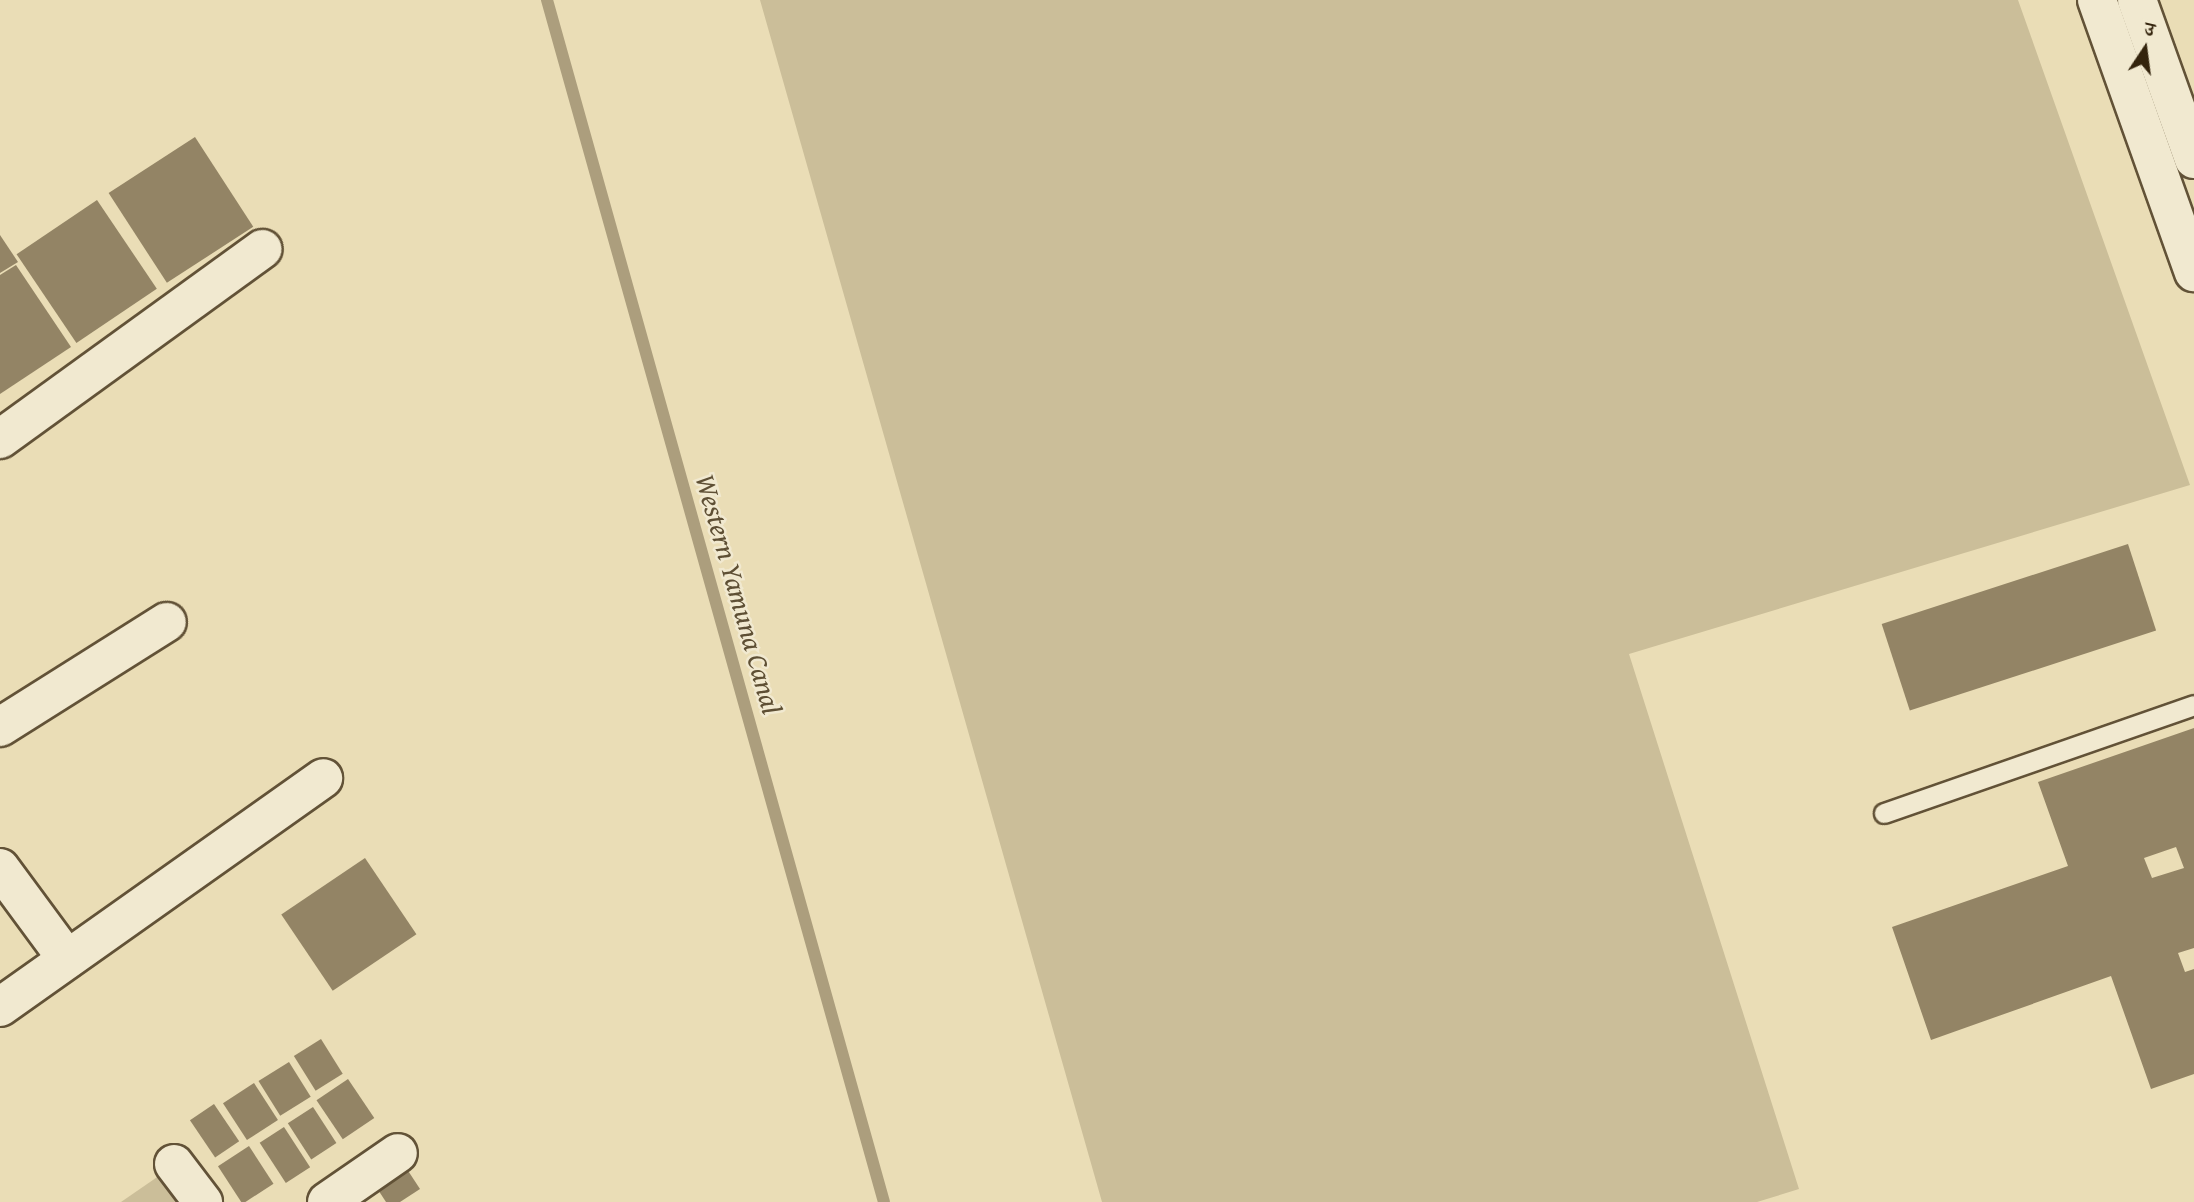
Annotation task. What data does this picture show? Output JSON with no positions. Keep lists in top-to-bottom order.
{
  "water": ["Western Yamuna Canal"],
  "north": "top"
}
